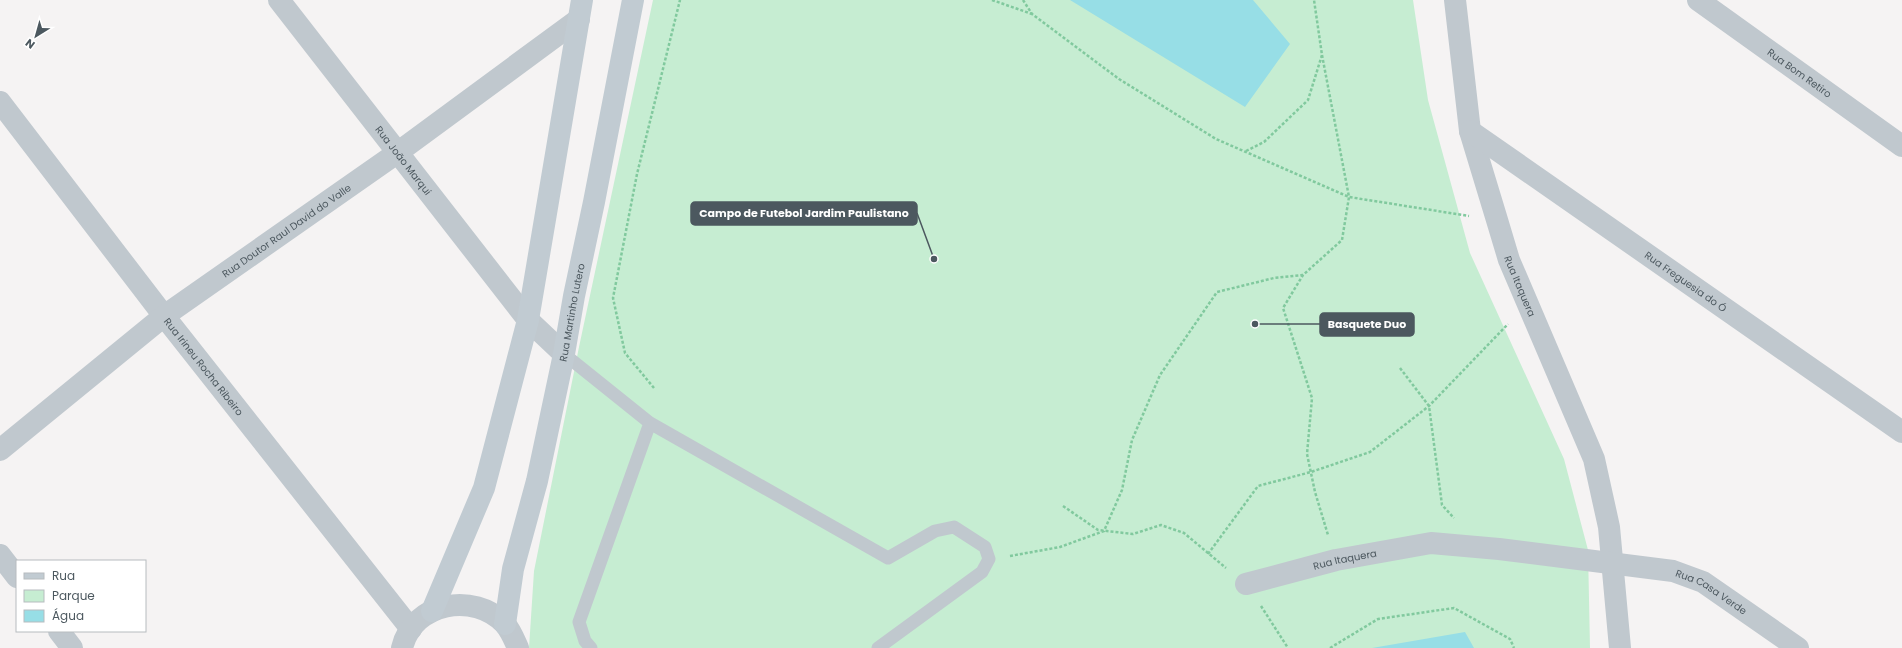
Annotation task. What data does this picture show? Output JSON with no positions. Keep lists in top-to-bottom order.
{
  "streets": {
    "main road": ["Rua Martinho Lutero"],
    "street": [
      "Rua Bom Retiro",
      "Rua João Marqui",
      "Rua Doutor Raul David do Valle",
      "Rua Freguesia do Ó",
      "Rua Itaquera",
      "Rua Irineu Rocha Ribeiro",
      "Rua Casa Verde"
    ]
  },
  "crossings": [
    ["Rua João Marqui", "Rua Doutor Raul David do Valle"],
    ["Rua João Marqui", "Rua Martinho Lutero"],
    ["Rua Doutor Raul David do Valle", "Rua Irineu Rocha Ribeiro"],
    ["Rua Freguesia do Ó", "Rua Itaquera"],
    ["Rua Itaquera", "Rua Casa Verde"]
  ],
  "places": ["Campo de Futebol Jardim Paulistano", "Basquete Duo"],
  "legend": ["Rua", "Parque", "Água"],
  "north": "bottom left"
}
